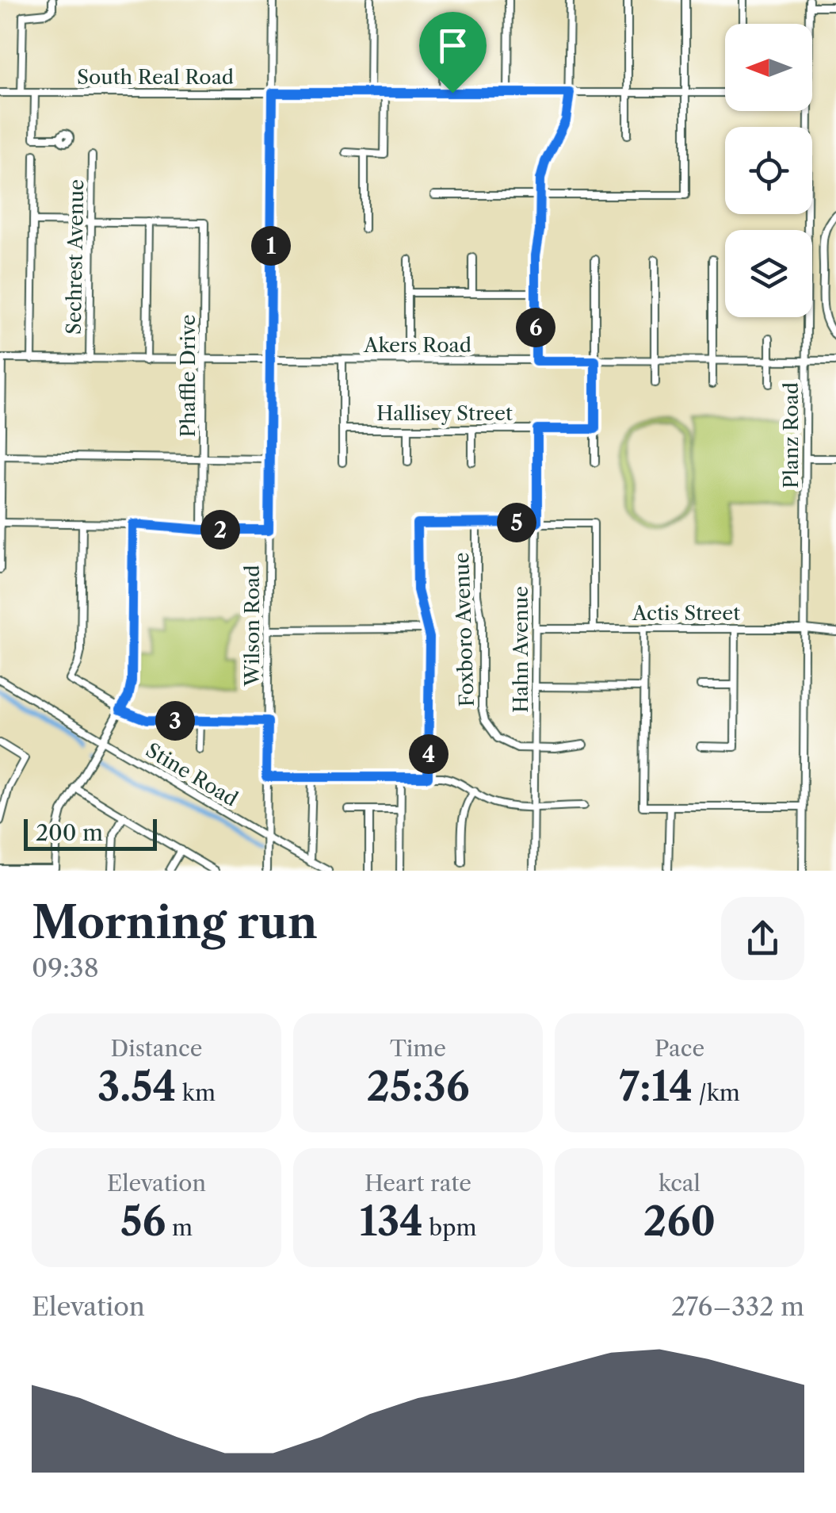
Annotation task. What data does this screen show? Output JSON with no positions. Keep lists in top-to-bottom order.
{
  "streets": {
    "street": [
      "South Real Road",
      "Sechrest Avenue",
      "Akers Road",
      "Phaffle Drive",
      "Hallisey Street",
      "Planz Road",
      "Actis Street",
      "Wilson Road",
      "Foxboro Avenue",
      "Hahn Avenue",
      "Stine Road"
    ]
  },
  "crossings": [
    ["South Real Road", "Wilson Road"],
    ["Sechrest Avenue", "Akers Road"],
    ["Akers Road", "Phaffle Drive"],
    ["Akers Road", "Planz Road"],
    ["Akers Road", "Wilson Road"],
    ["Hallisey Street", "Hahn Avenue"],
    ["Planz Road", "Actis Street"],
    ["Actis Street", "Hahn Avenue"],
    ["Wilson Road", "Stine Road"],
    ["Foxboro Avenue", "Hahn Avenue"]
  ],
  "scale_bar": "200 m",
  "north": "left",
  "page": {
    "pins": [
      "1",
      "6",
      "5",
      "2",
      "3",
      "4"
    ],
    "scale": "200 m",
    "heading": ["Morning run", "09:38"],
    "stats": [
      ["Distance", "3.54 km"],
      ["Time", "25:36"],
      ["Pace", "7:14 /km"],
      ["Elevation", "56 m"],
      ["Heart rate", "134 bpm"],
      ["kcal", "260"]
    ],
    "chart": ["Elevation", "276–332 m"]
  }
}
